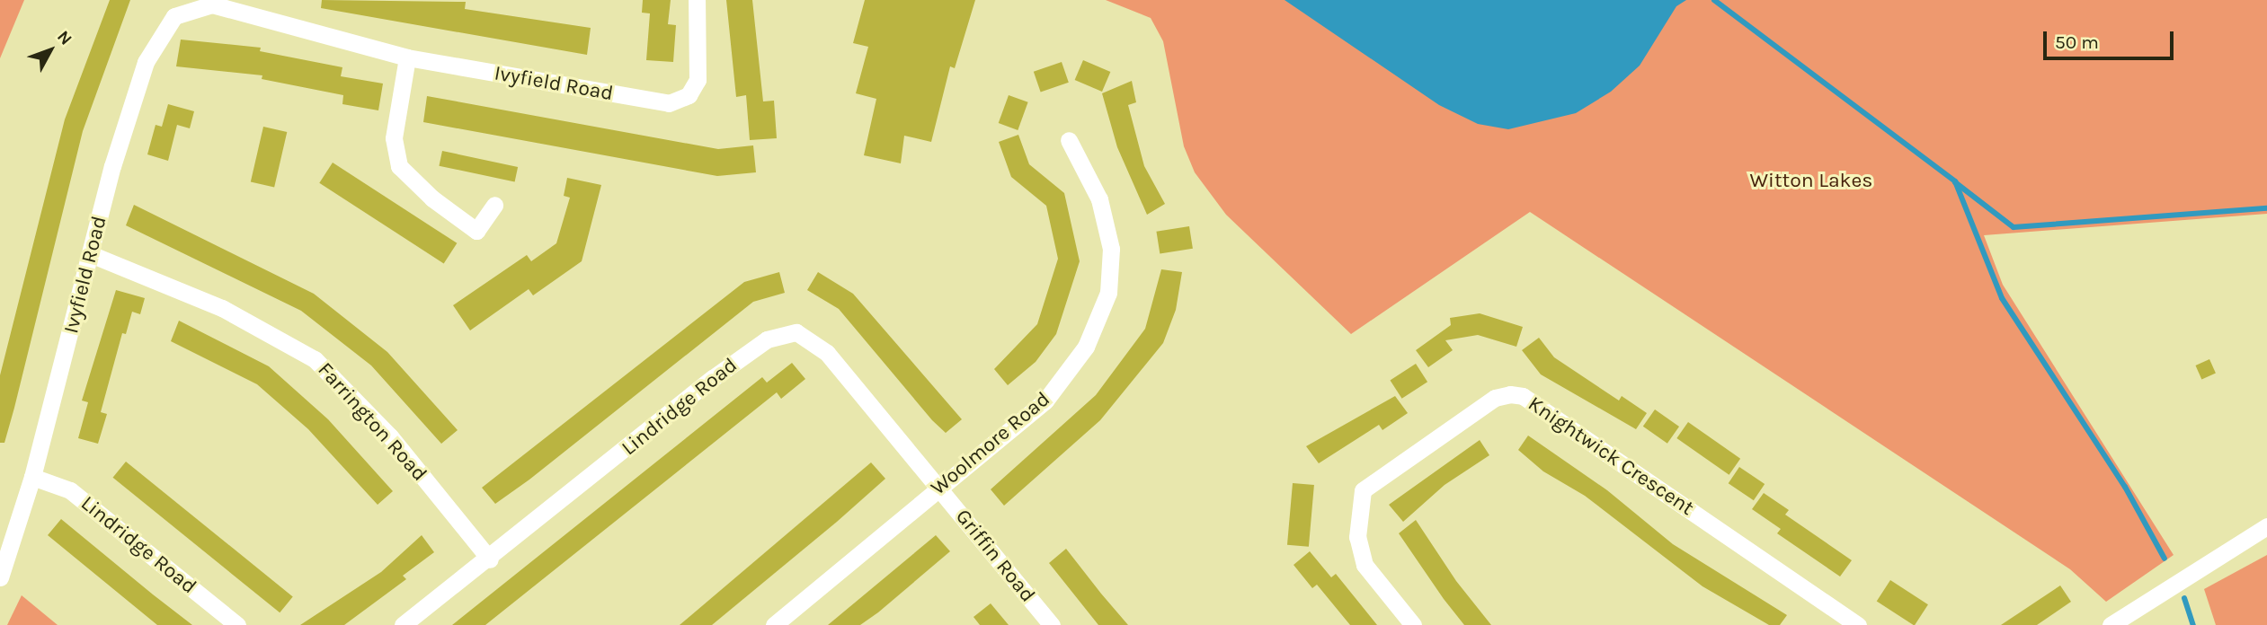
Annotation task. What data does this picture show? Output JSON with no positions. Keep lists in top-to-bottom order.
{
  "streets": {
    "street": [
      "Ivyfield Road",
      "Lindridge Road",
      "Farrington Road",
      "Woolmore Road",
      "Knightwick Crescent",
      "Griffin Road"
    ]
  },
  "crossings": [
    ["Ivyfield Road", "Lindridge Road"],
    ["Ivyfield Road", "Farrington Road"],
    ["Lindridge Road", "Farrington Road"],
    ["Lindridge Road", "Woolmore Road"],
    ["Lindridge Road", "Griffin Road"],
    ["Woolmore Road", "Griffin Road"]
  ],
  "parks": ["Witton Lakes"],
  "scale_bar": "50 m",
  "north": "top right"
}
